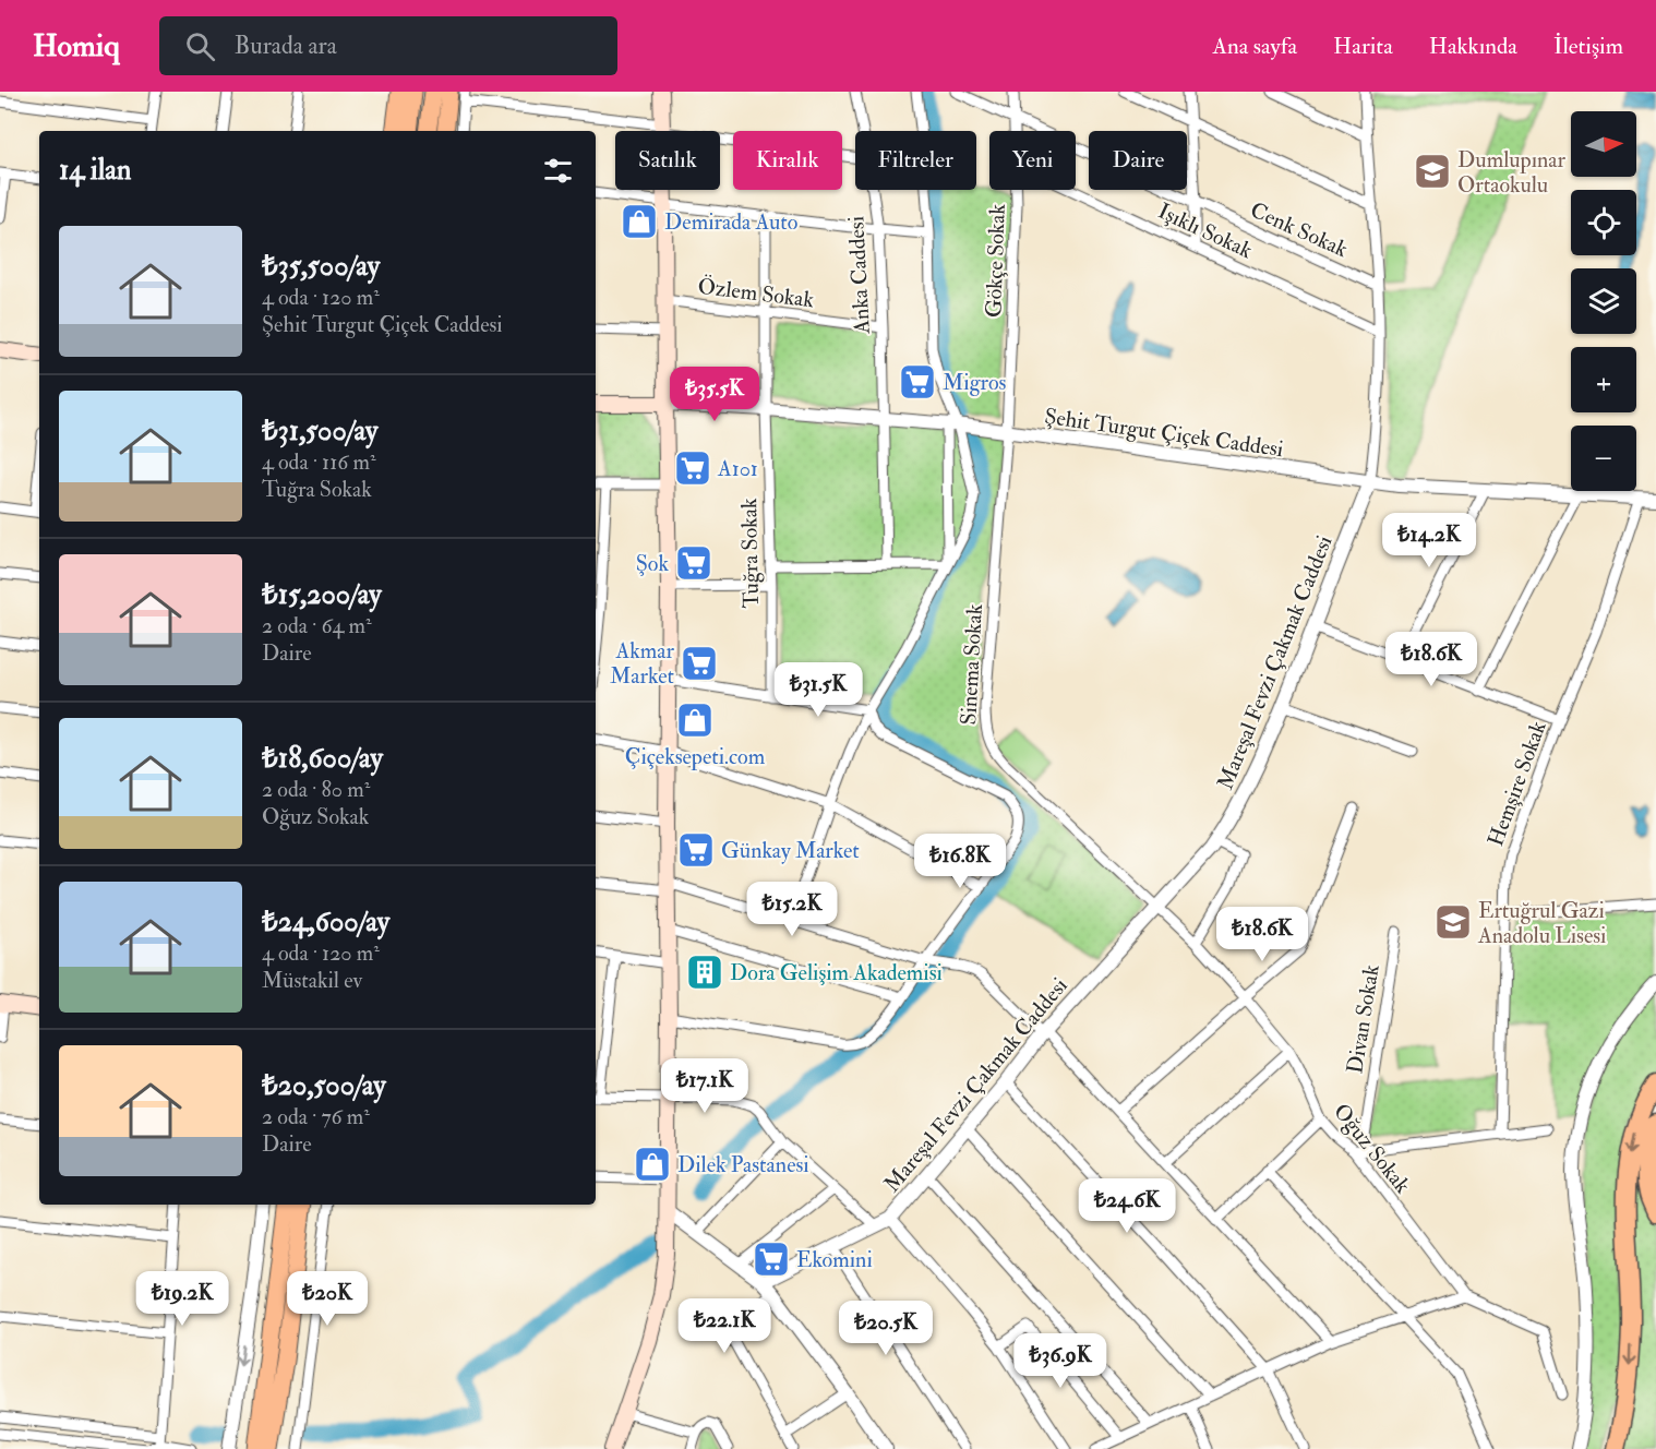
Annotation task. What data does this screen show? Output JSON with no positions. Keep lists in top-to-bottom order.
{
  "streets": {
    "street": [
      "Cenk Sokak",
      "Işıklı Sokak",
      "Gökçe Sokak",
      "Anka Caddesi",
      "Özlem Sokak",
      "Şehit Turgut Çiçek Caddesi",
      "Tuğra Sokak",
      "Mareşal Fevzi Çakmak Caddesi",
      "Sinema Sokak",
      "Hemşire Sokak",
      "Divan Sokak",
      "Oğuz Sokak"
    ]
  },
  "crossings": [
    ["Cenk Sokak", "Gökçe Sokak"],
    ["Cenk Sokak", "Mareşal Fevzi Çakmak Caddesi"],
    ["Işıklı Sokak", "Mareşal Fevzi Çakmak Caddesi"],
    ["Gökçe Sokak", "Şehit Turgut Çiçek Caddesi"],
    ["Gökçe Sokak", "Sinema Sokak"],
    ["Anka Caddesi", "Özlem Sokak"],
    ["Anka Caddesi", "Şehit Turgut Çiçek Caddesi"],
    ["Özlem Sokak", "Tuğra Sokak"],
    ["Şehit Turgut Çiçek Caddesi", "Tuğra Sokak"],
    ["Şehit Turgut Çiçek Caddesi", "Mareşal Fevzi Çakmak Caddesi"],
    ["Şehit Turgut Çiçek Caddesi", "Sinema Sokak"],
    ["Şehit Turgut Çiçek Caddesi", "Hemşire Sokak"],
    ["Mareşal Fevzi Çakmak Caddesi", "Sinema Sokak"],
    ["Mareşal Fevzi Çakmak Caddesi", "Oğuz Sokak"],
    ["Sinema Sokak", "Oğuz Sokak"],
    ["Divan Sokak", "Oğuz Sokak"]
  ],
  "places": {
    "school or university": ["Dumlupınar Ortaokulu", "Ertuğrul Gazi Anadolu Lisesi"],
    "shop": ["Demirada Auto", "Çiçeksepeti.com", "Dilek Pastanesi"],
    "supermarket": [
      "Migros",
      "A101",
      "Şok",
      "Akmar Market",
      "Günkay Market",
      "Ekomini"
    ],
    "building": ["Dora Gelişim Akademisi"]
  },
  "north": "right",
  "page": {
    "header": "Homiq",
    "search": "Burada ara",
    "nav": [
      "Ana sayfa",
      "Harita",
      "Hakkında",
      "İletişim"
    ],
    "map_buttons": ["+", "−"],
    "chip": [
      "Satılık",
      "Kiralık",
      "Filtreler",
      "Yeni",
      "Daire"
    ],
    "heading": "14 ilan",
    "list": [
      {
        "name": "₺35,500/ay",
        "note": "4 oda · 120 m² · Şehit Turgut Çiçek Caddesi"
      },
      {
        "name": "₺31,500/ay",
        "note": "4 oda · 116 m² · Tuğra Sokak"
      },
      {
        "name": "₺15,200/ay",
        "note": "2 oda · 64 m² · Daire"
      },
      {
        "name": "₺18,600/ay",
        "note": "2 oda · 80 m² · Oğuz Sokak"
      },
      {
        "name": "₺24,600/ay",
        "note": "4 oda · 120 m² · Müstakil ev"
      },
      {
        "name": "₺20,500/ay",
        "note": "2 oda · 76 m² · Daire"
      }
    ],
    "price": [
      "₺35.5K",
      "₺14.2K",
      "₺18.6K",
      "₺31.5K",
      "₺16.8K",
      "₺15.2K",
      "₺18.6K",
      "₺17.1K",
      "₺24.6K",
      "₺19.2K",
      "₺20K",
      "₺22.1K",
      "₺20.5K",
      "₺36.9K"
    ]
  }
}
